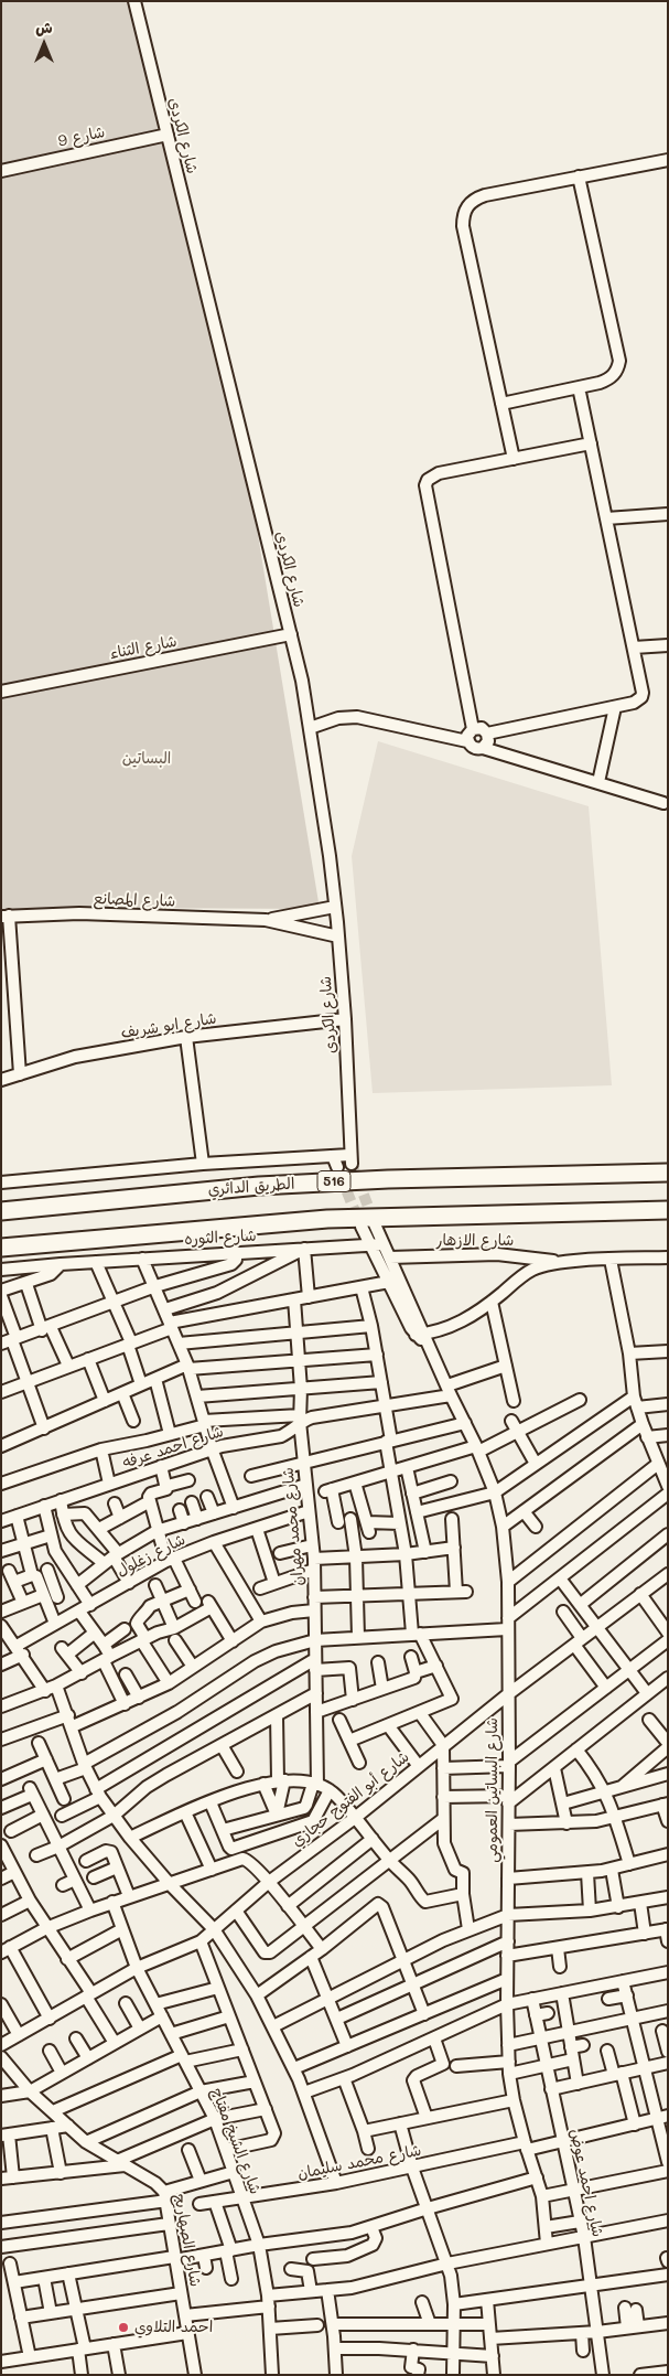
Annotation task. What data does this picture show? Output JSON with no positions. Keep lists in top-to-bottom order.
{
  "streets": {
    "highway": ["516", "الطريق الدائري"],
    "street": [
      "شارع الكردى",
      "شارع 9",
      "شارع الثناء",
      "شارع المصانع",
      "شارع ابو شريف",
      "شارع الثوره",
      "شارع الازهار",
      "شارع احمد عرفه",
      "شارع محمد مهران",
      "شارع زغلول",
      "شارع البساتين العمومي",
      "شارع أبو الفتوح حجازي",
      "شارع الشيخ مفتاح",
      "شارع محمد سليمان",
      "شارع احمد عوض",
      "شارع الصهاريج"
    ]
  },
  "crossings": [
    ["شارع الكردى", "شارع 9"],
    ["شارع الكردى", "شارع الثناء"],
    ["شارع الكردى", "شارع المصانع"],
    ["شارع الكردى", "شارع ابو شريف"],
    ["شارع الثوره", "شارع البساتين العمومي"],
    ["شارع الازهار", "شارع البساتين العمومي"],
    ["شارع احمد عرفه", "شارع محمد مهران"],
    ["شارع احمد عرفه", "شارع البساتين العمومي"],
    ["شارع محمد مهران", "شارع زغلول"],
    ["شارع البساتين العمومي", "شارع أبو الفتوح حجازي"],
    ["شارع البساتين العمومي", "شارع محمد سليمان"],
    ["شارع الشيخ مفتاح", "شارع محمد سليمان"],
    ["شارع محمد سليمان", "شارع احمد عوض"]
  ],
  "parks": ["البساتين"],
  "places": ["احمد التلاوي"],
  "north": "top"
}
